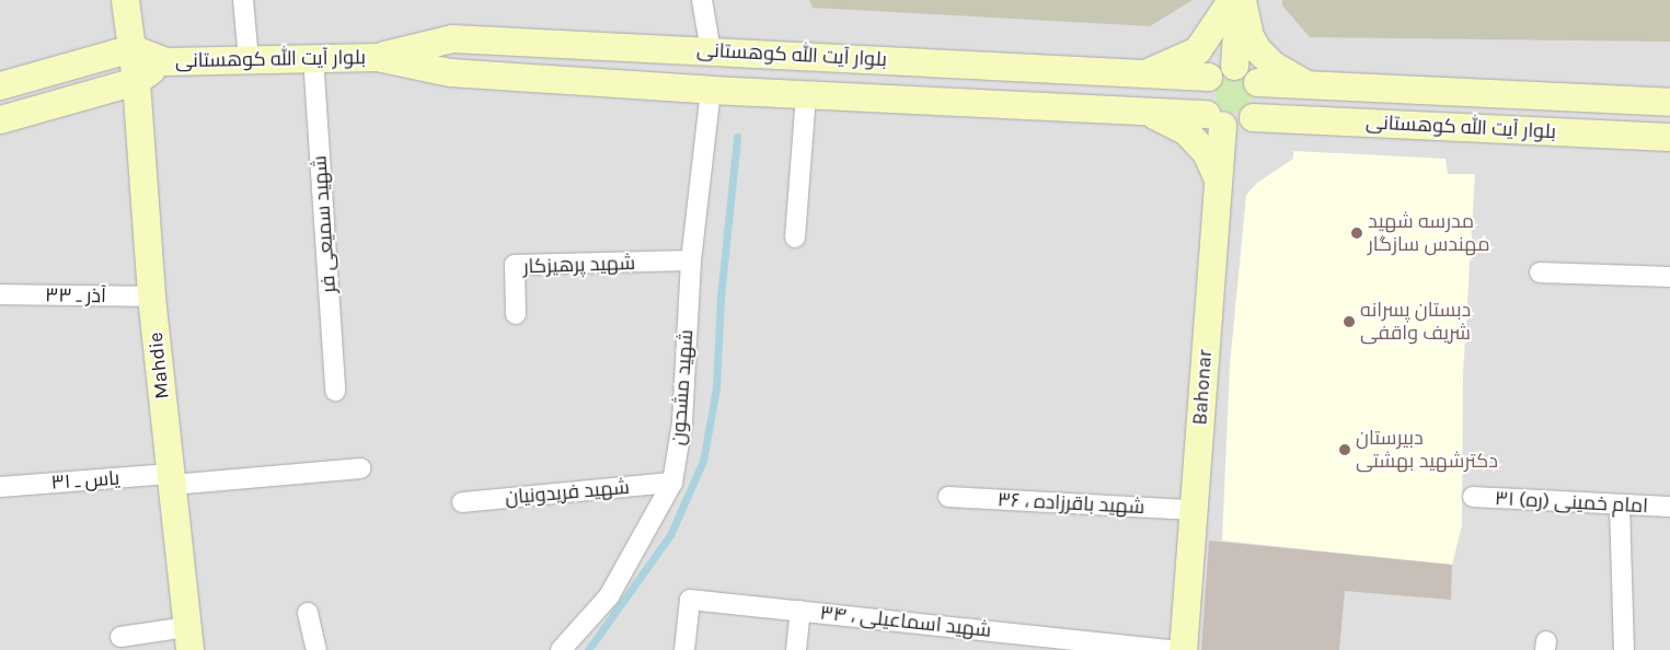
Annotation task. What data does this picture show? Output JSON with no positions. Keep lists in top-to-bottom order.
{
  "streets": {
    "main road": ["بلوار آیت الله کوهستانی", "Mahdie", "Bahonar"],
    "street": [
      "شهید سمیعی فر",
      "شهید پرهیزکار",
      "آذر ـ ۳۳",
      "شهید مشحون",
      "یاس ـ ۳۱",
      "شهید فریدونیان",
      "امام خمینی (ره) ۳۱",
      "شهید باقرزاده ، ۳۶",
      "شهید اسماعیلی ، ۳۴"
    ]
  },
  "crossings": [
    ["بلوار آیت الله کوهستانی", "شهید سمیعی فر"],
    ["بلوار آیت الله کوهستانی", "Mahdie"],
    ["بلوار آیت الله کوهستانی", "شهید مشحون"],
    ["بلوار آیت الله کوهستانی", "Bahonar"],
    ["شهید پرهیزکار", "شهید مشحون"],
    ["آذر ـ ۳۳", "Mahdie"],
    ["Mahdie", "یاس ـ ۳۱"],
    ["شهید مشحون", "شهید فریدونیان"],
    ["Bahonar", "شهید باقرزاده ، ۳۶"]
  ],
  "places": ["مدرسه شهید مهندس سازگار", "دبستان پسرانه شریف واقفی", "دبیرستان دکترشهید بهشتی"]
}
